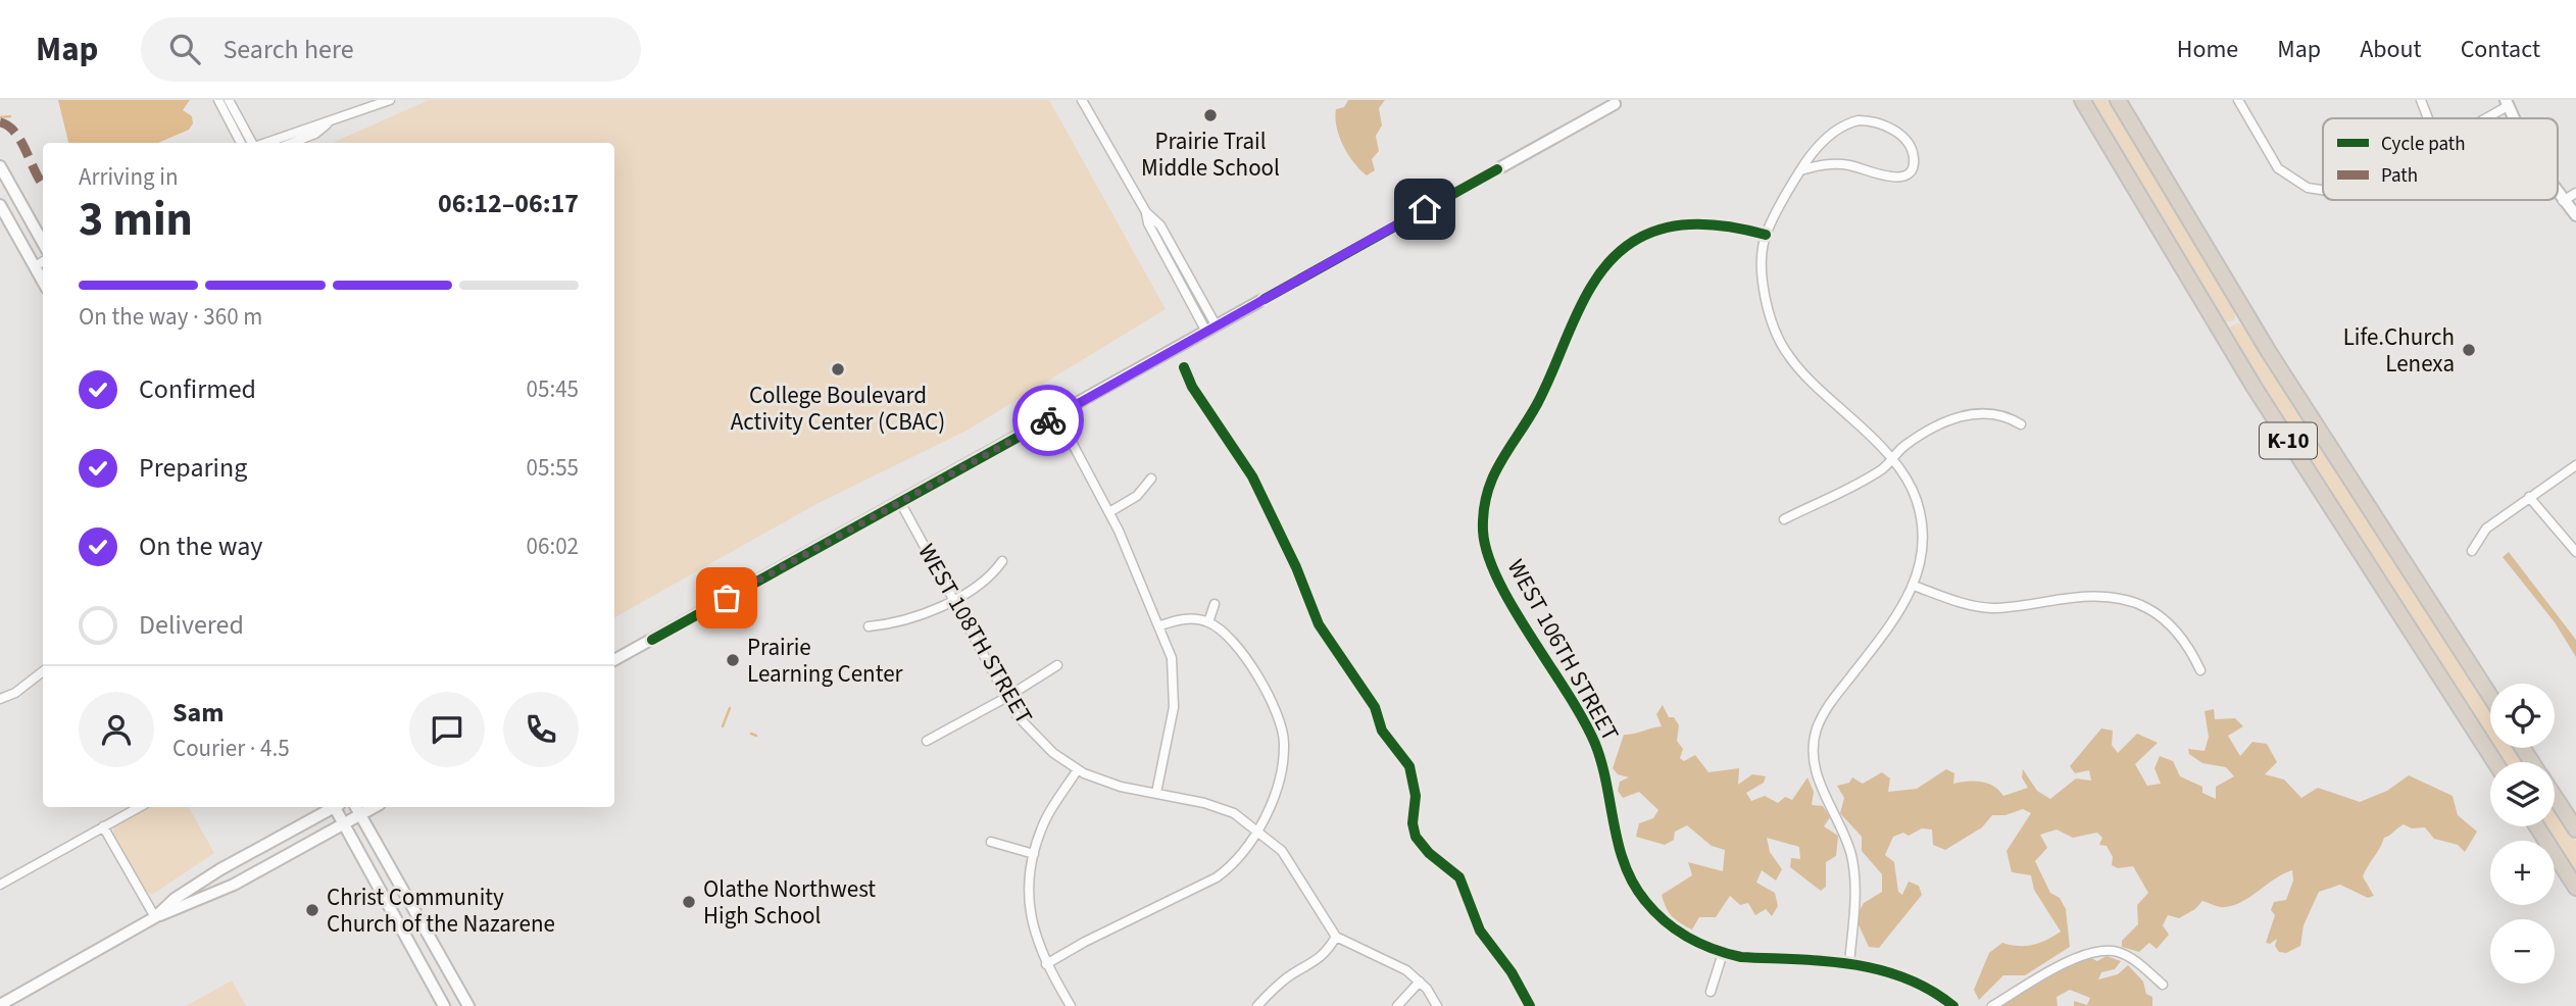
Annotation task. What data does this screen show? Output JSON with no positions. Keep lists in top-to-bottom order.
{
  "streets": {
    "highway": ["K-10"],
    "street": ["WEST 108TH STREET", "WEST 106TH STREET"]
  },
  "places": [
    "Prairie Trail Middle School",
    "Life.Church Lenexa",
    "College Boulevard Activity Center (CBAC)",
    "Prairie Learning Center",
    "Olathe Northwest High School",
    "Christ Community Church of the Nazarene"
  ],
  "legend": ["Cycle path", "Path"],
  "page": {
    "header": "Map",
    "search": "Search here",
    "nav": [
      "Home",
      "Map",
      "About",
      "Contact"
    ],
    "heading": ["3 min", "Arriving in", "06:12–06:17"],
    "panel": ["Sam", "Courier · 4.5"],
    "bar": "On the way · 360 m",
    "list": [
      ["Confirmed", "05:45"],
      ["Preparing", "05:55"],
      ["On the way", "06:02"],
      "Delivered"
    ],
    "map_buttons": ["+", "−"]
  }
}
